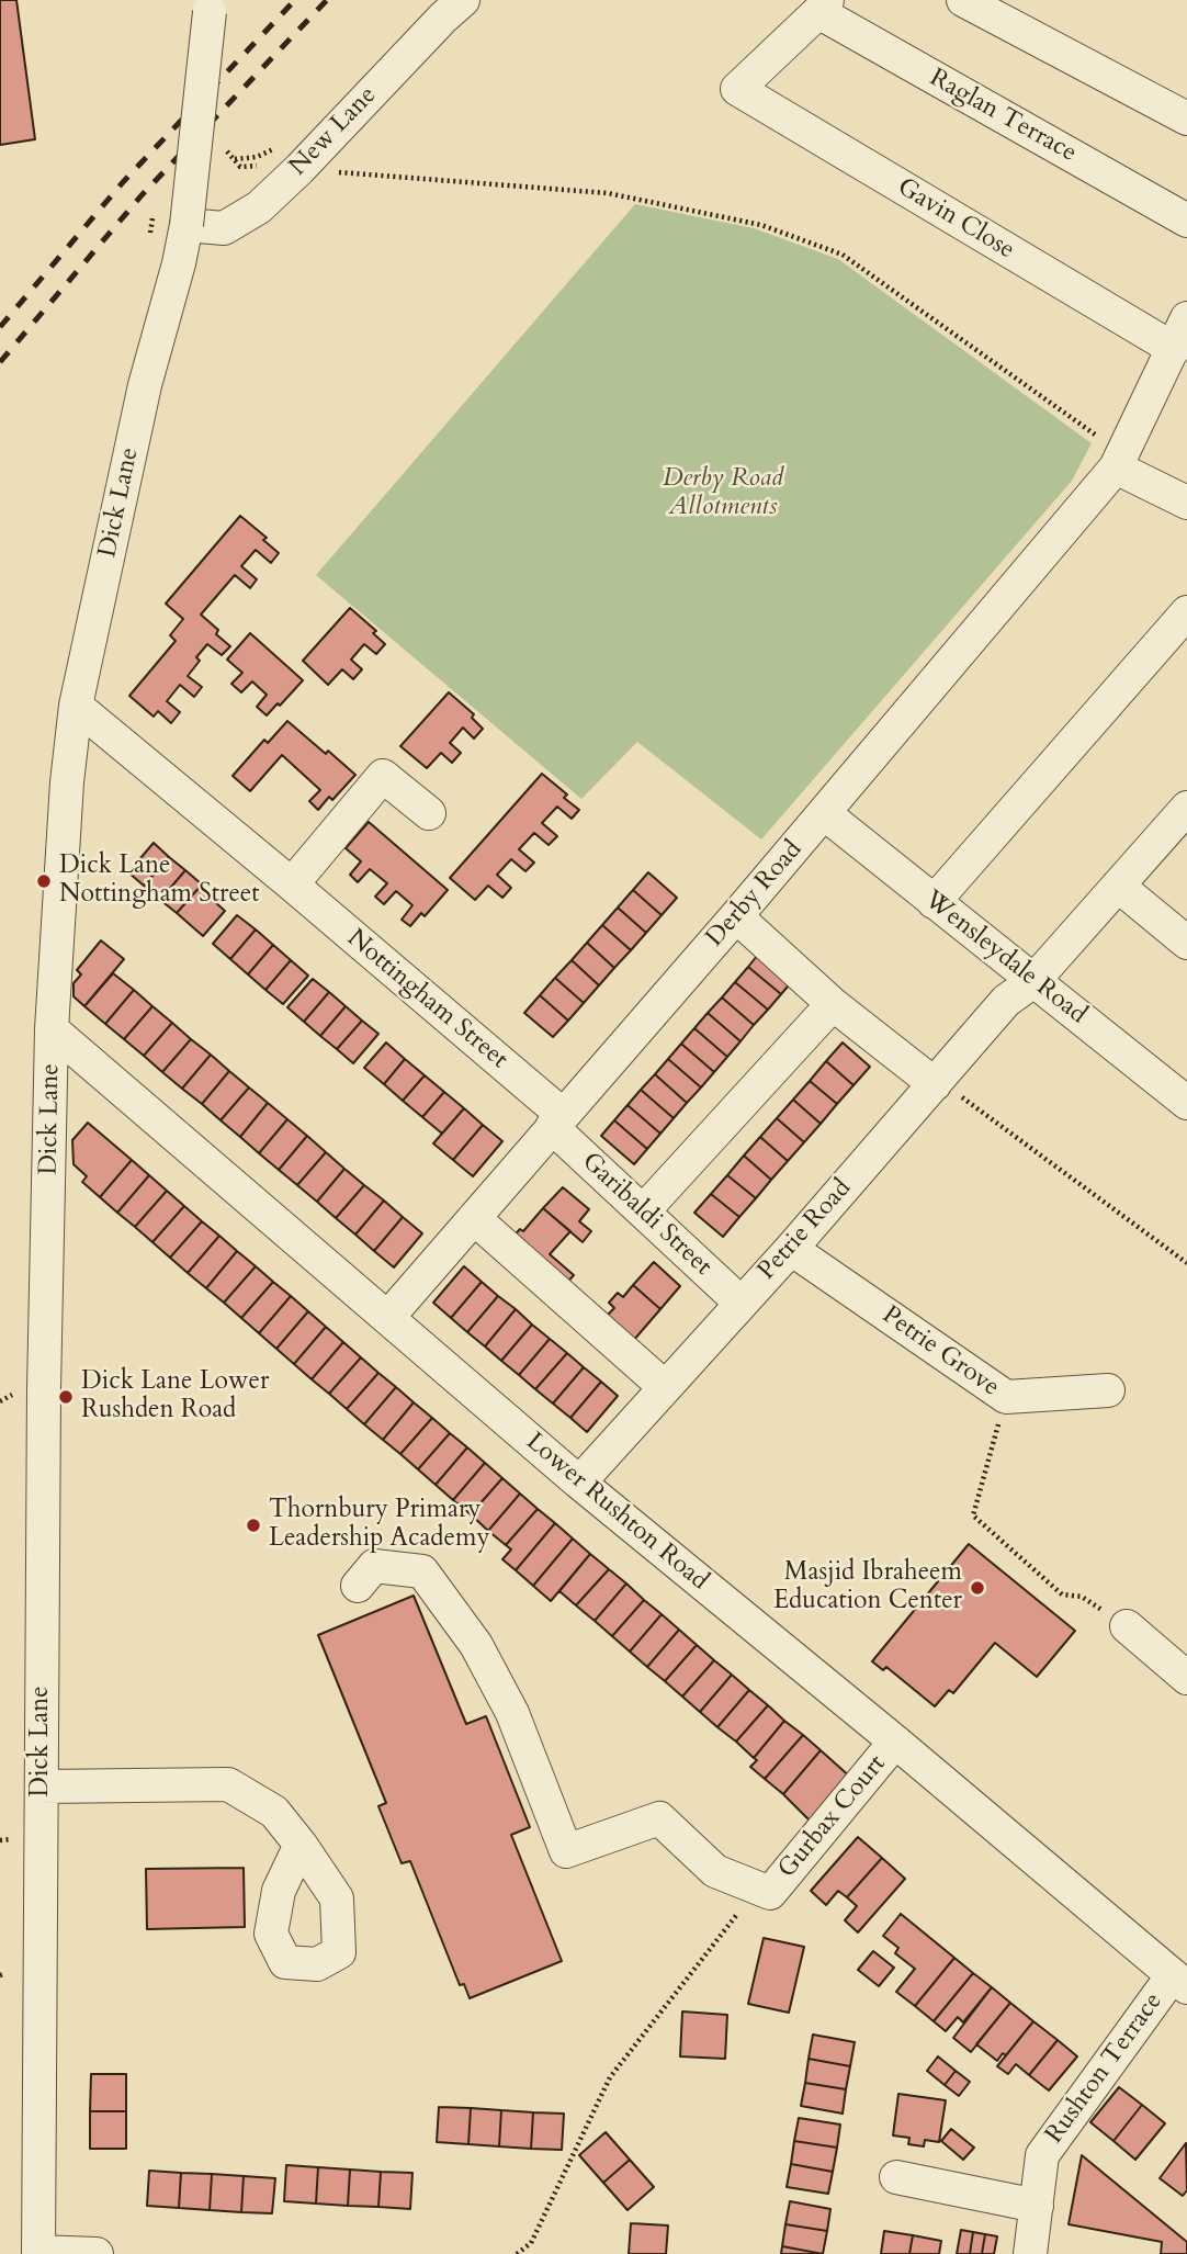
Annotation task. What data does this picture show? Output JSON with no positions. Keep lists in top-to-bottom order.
{
  "streets": {
    "street": [
      "Raglan Terrace",
      "New Lane",
      "Gavin Close",
      "Dick Lane",
      "Derby Road",
      "Wensleydale Road",
      "Nottingham Street",
      "Garibaldi Street",
      "Petrie Road",
      "Petrie Grove",
      "Lower Rushton Road",
      "Gurbax Court",
      "Rushton Terrace"
    ]
  },
  "crossings": [
    ["Raglan Terrace", "Gavin Close"],
    ["New Lane", "Dick Lane"],
    ["Gavin Close", "Derby Road"],
    ["Dick Lane", "Nottingham Street"],
    ["Dick Lane", "Lower Rushton Road"],
    ["Derby Road", "Wensleydale Road"],
    ["Derby Road", "Nottingham Street"],
    ["Derby Road", "Garibaldi Street"],
    ["Derby Road", "Lower Rushton Road"],
    ["Wensleydale Road", "Petrie Road"],
    ["Nottingham Street", "Garibaldi Street"],
    ["Garibaldi Street", "Petrie Road"],
    ["Petrie Road", "Petrie Grove"],
    ["Petrie Road", "Lower Rushton Road"],
    ["Lower Rushton Road", "Gurbax Court"],
    ["Lower Rushton Road", "Rushton Terrace"]
  ],
  "parks": ["Derby Road Allotments"],
  "places": [
    "Dick Lane Nottingham Street",
    "Dick Lane Lower Rushden Road",
    "Thornbury Primary Leadership Academy",
    "Masjid Ibraheem Education Center"
  ]
}
